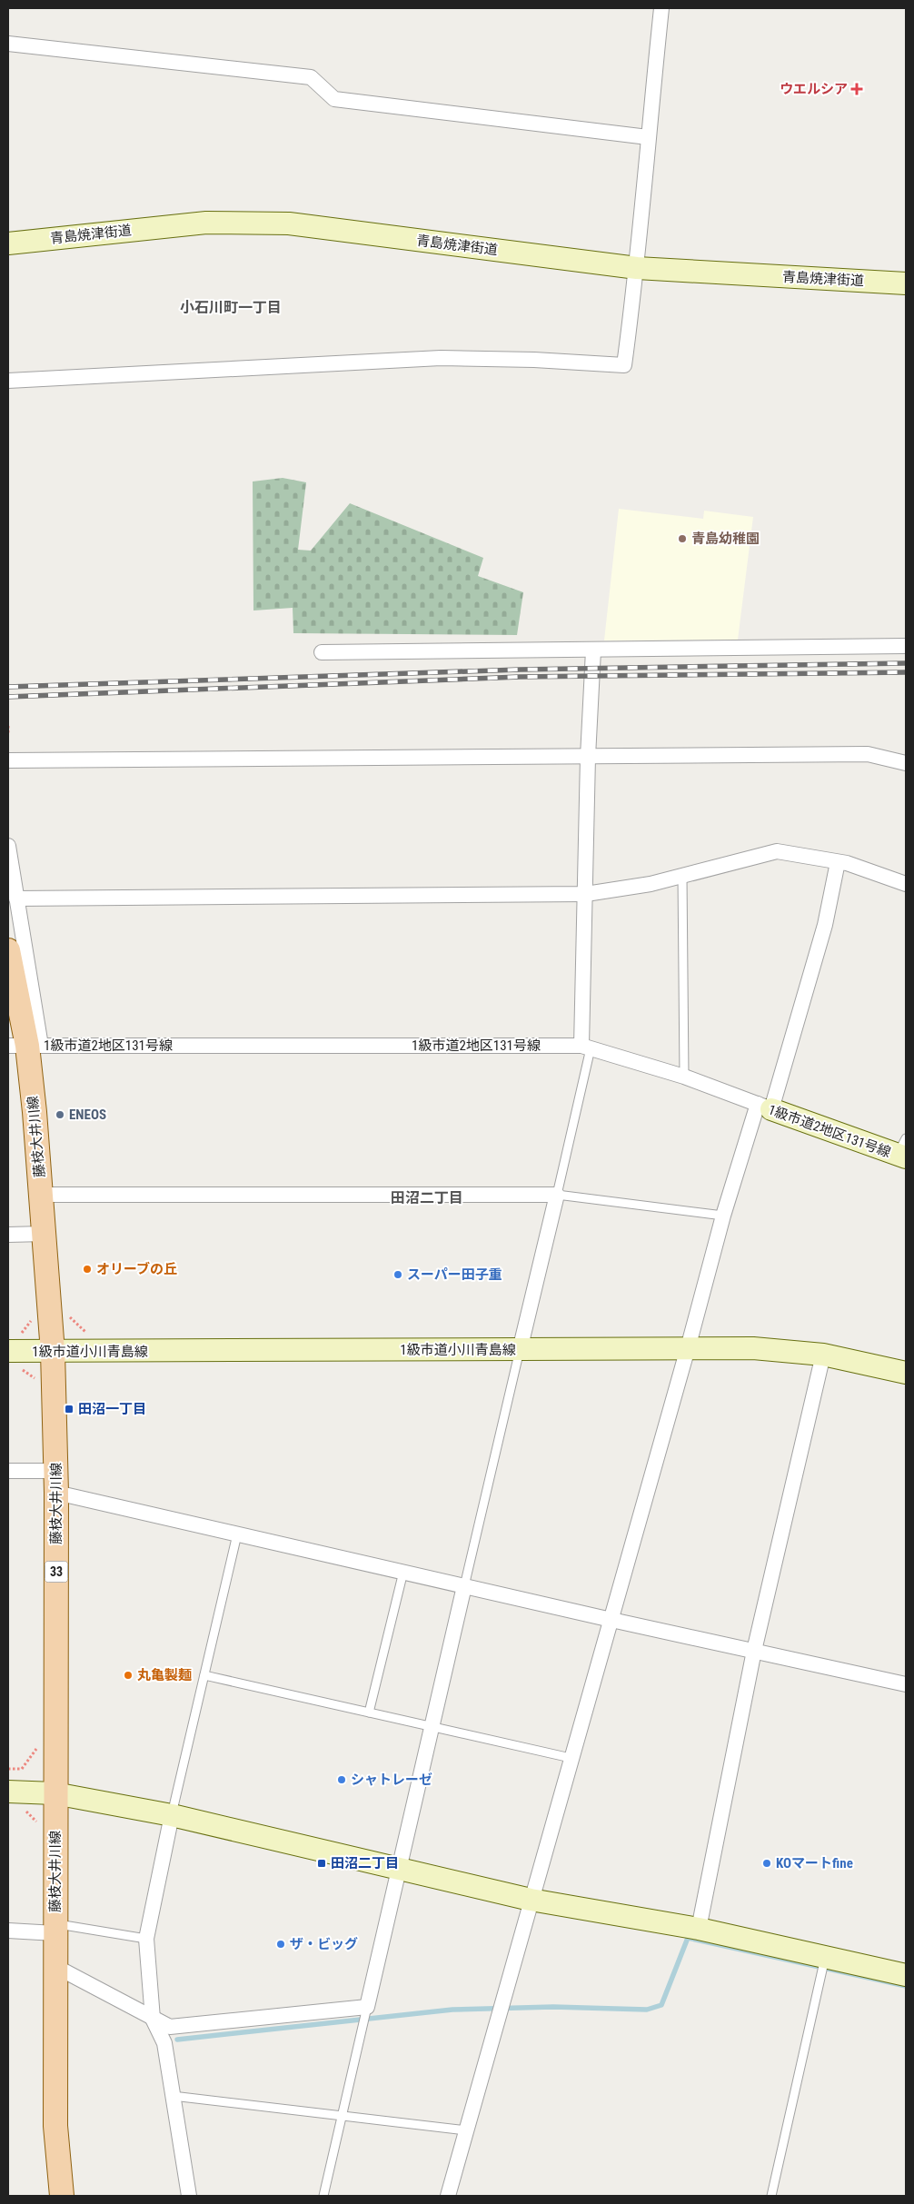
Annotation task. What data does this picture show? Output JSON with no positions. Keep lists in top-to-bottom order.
{
  "streets": {
    "main road": ["藤枝大井川線", "33"],
    "street": ["青島焼津街道", "1級市道2地区131号線", "1級市道小川青島線"]
  },
  "crossings": [
    ["1級市道2地区131号線", "藤枝大井川線"],
    ["藤枝大井川線", "1級市道小川青島線"]
  ],
  "districts": ["小石川町一丁目", "田沼二丁目"],
  "places": {
    "health": ["ウエルシア"],
    "other": [
      "青島幼稚園",
      "ENEOS",
      "オリーブの丘",
      "スーパー田子重",
      "丸亀製麺",
      "シャトレーゼ",
      "KOマートfine",
      "ザ・ビッグ"
    ],
    "transit": ["田沼一丁目", "田沼二丁目"]
  }
}
